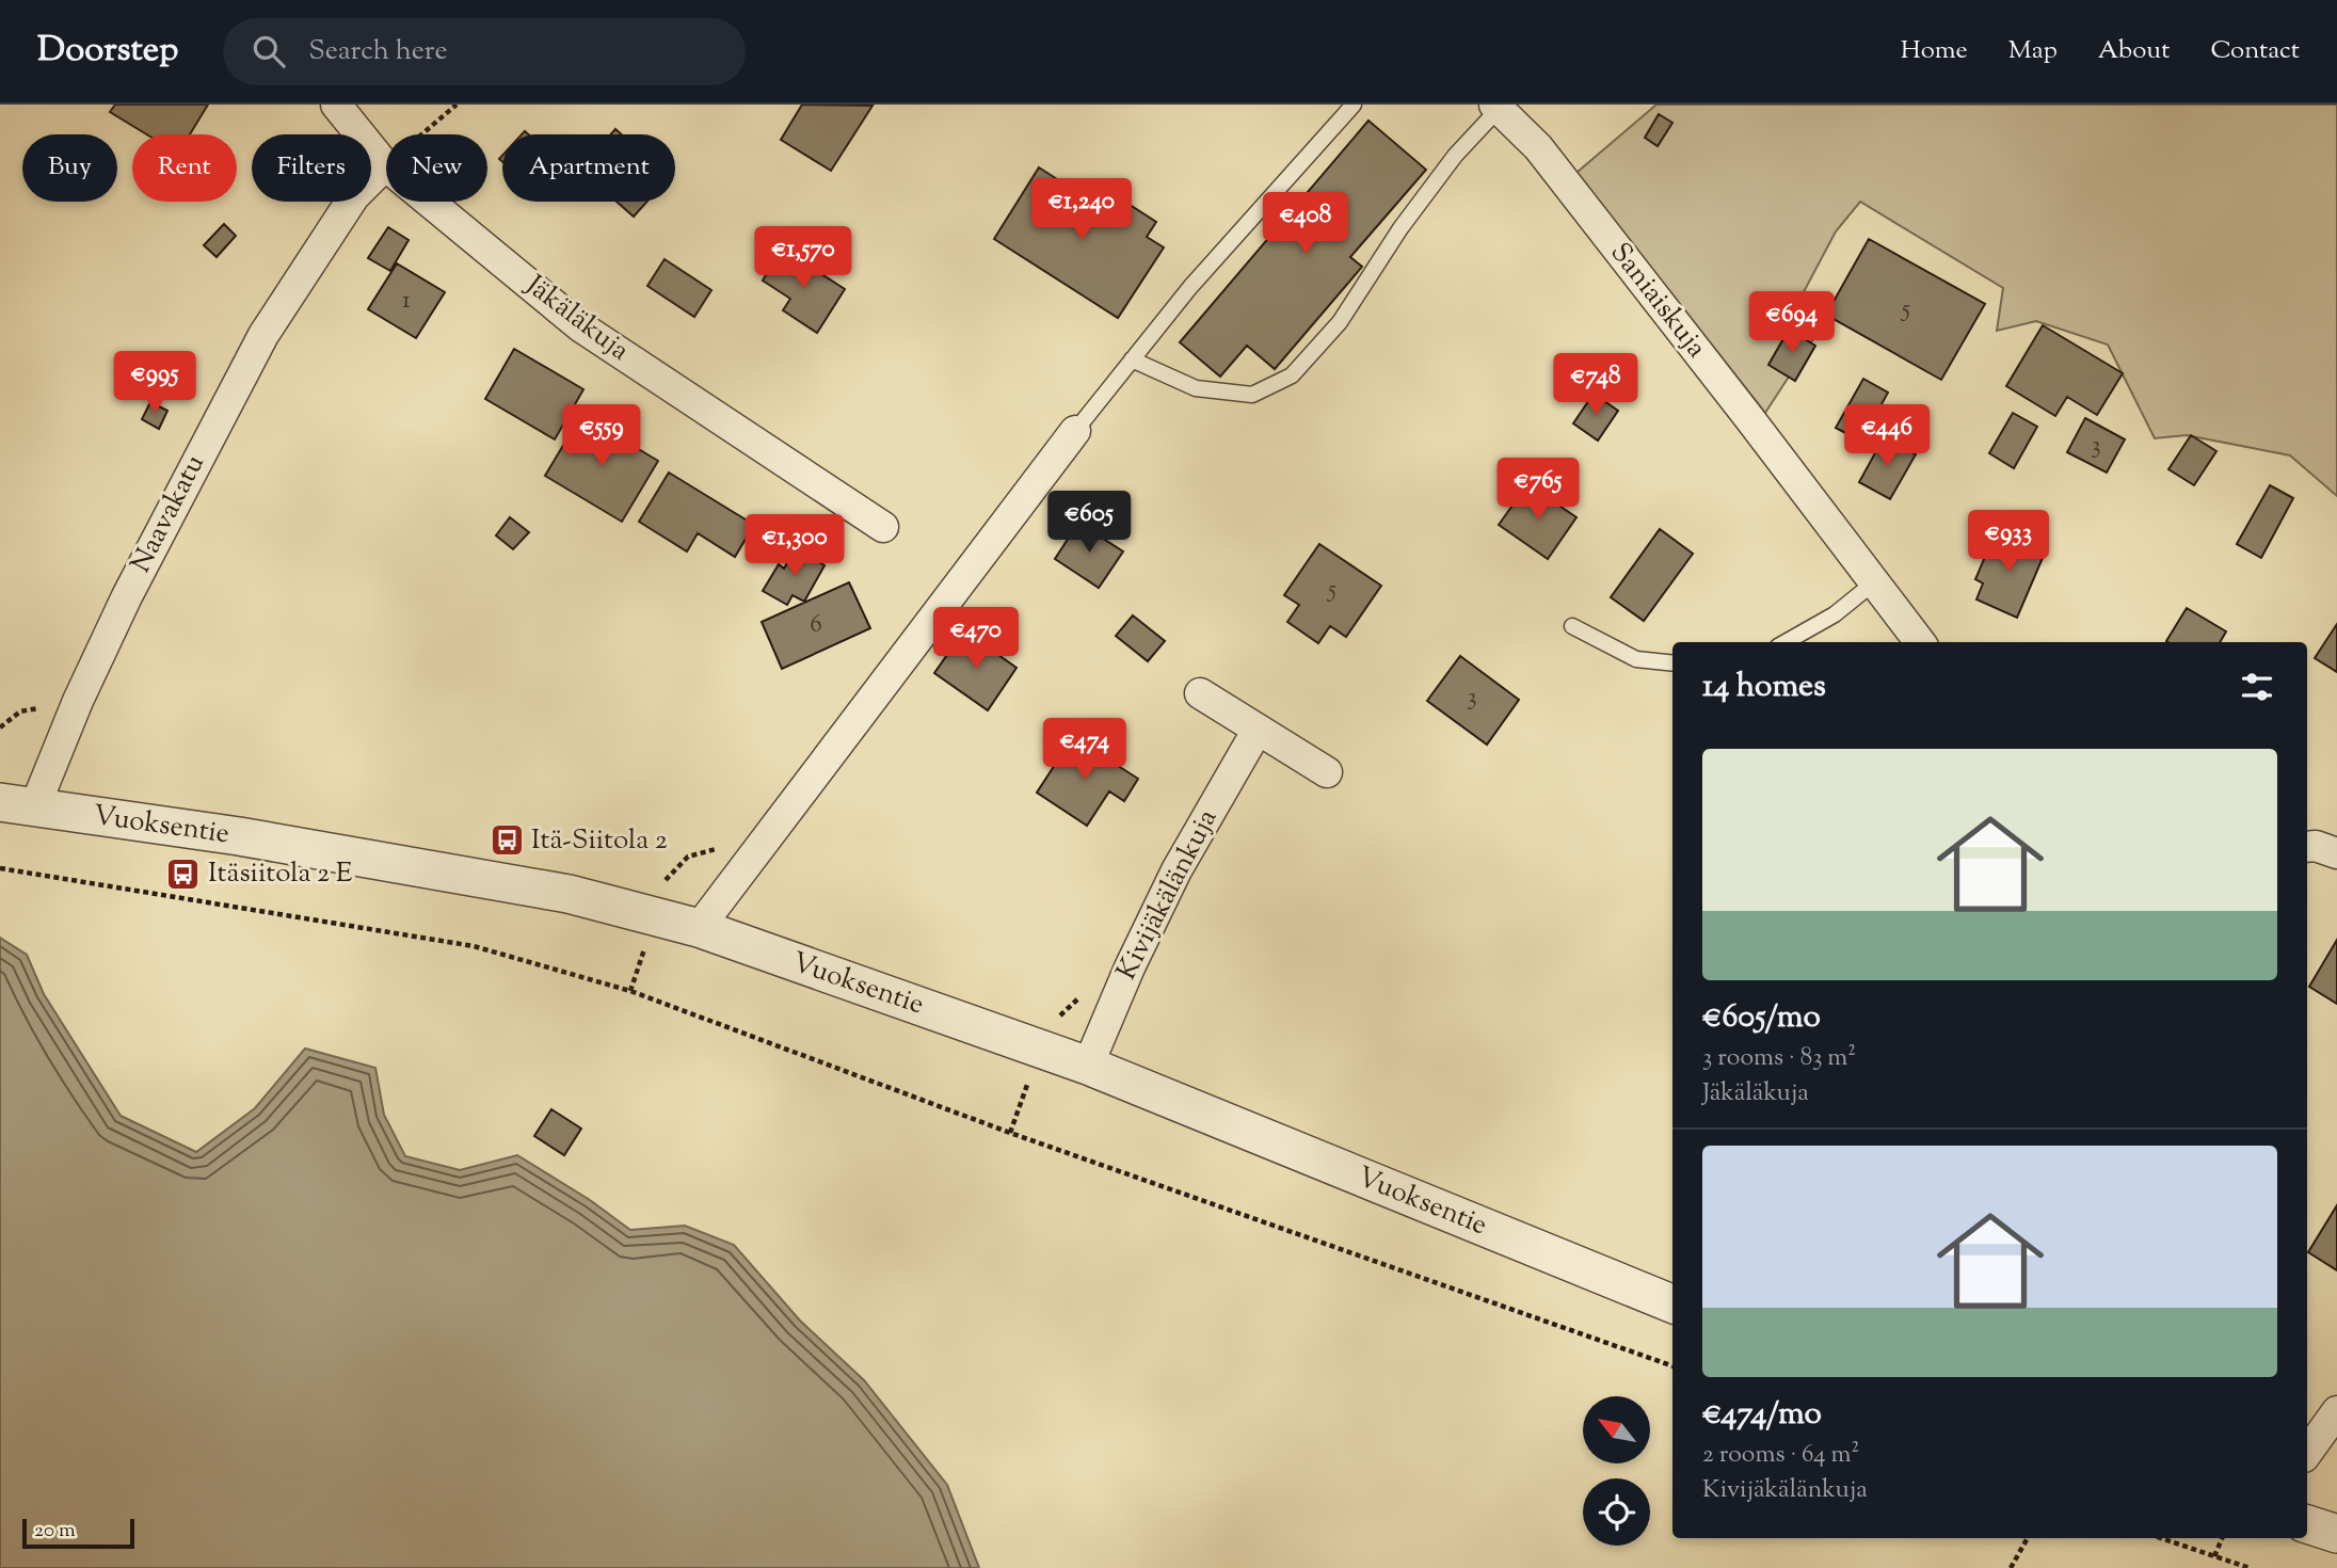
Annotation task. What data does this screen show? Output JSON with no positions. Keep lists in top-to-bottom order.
{
  "streets": {
    "street": [
      "Saniaiskuja",
      "Jäkäläkuja",
      "Naavakatu",
      "Vuoksentie",
      "Kivijäkälänkuja"
    ]
  },
  "crossings": [
    ["Jäkäläkuja", "Naavakatu"],
    ["Naavakatu", "Vuoksentie"],
    ["Vuoksentie", "Kivijäkälänkuja"]
  ],
  "places": {
    "bus stop": ["Itä-Siitola 2", "Itäsiitola 2 E"]
  },
  "house_numbers": [
    "1",
    "5",
    "3",
    "5",
    "6",
    "3"
  ],
  "scale_bar": "20 m",
  "north": "top left",
  "page": {
    "header": "Doorstep",
    "search": "Search here",
    "nav": [
      "Home",
      "Map",
      "About",
      "Contact"
    ],
    "chip": [
      "Buy",
      "Rent",
      "Filters",
      "New",
      "Apartment"
    ],
    "price": [
      "€1,240",
      "€408",
      "€1,570",
      "€694",
      "€995",
      "€748",
      "€559",
      "€446",
      "€765",
      "€605",
      "€933",
      "€1,300",
      "€470",
      "€474"
    ],
    "heading": "14 homes",
    "list": [
      {
        "name": "€605/mo",
        "note": "3 rooms · 83 m² · Jäkäläkuja"
      },
      {
        "name": "€474/mo",
        "note": "2 rooms · 64 m² · Kivijäkälänkuja"
      }
    ],
    "scale": "20 m"
  }
}
